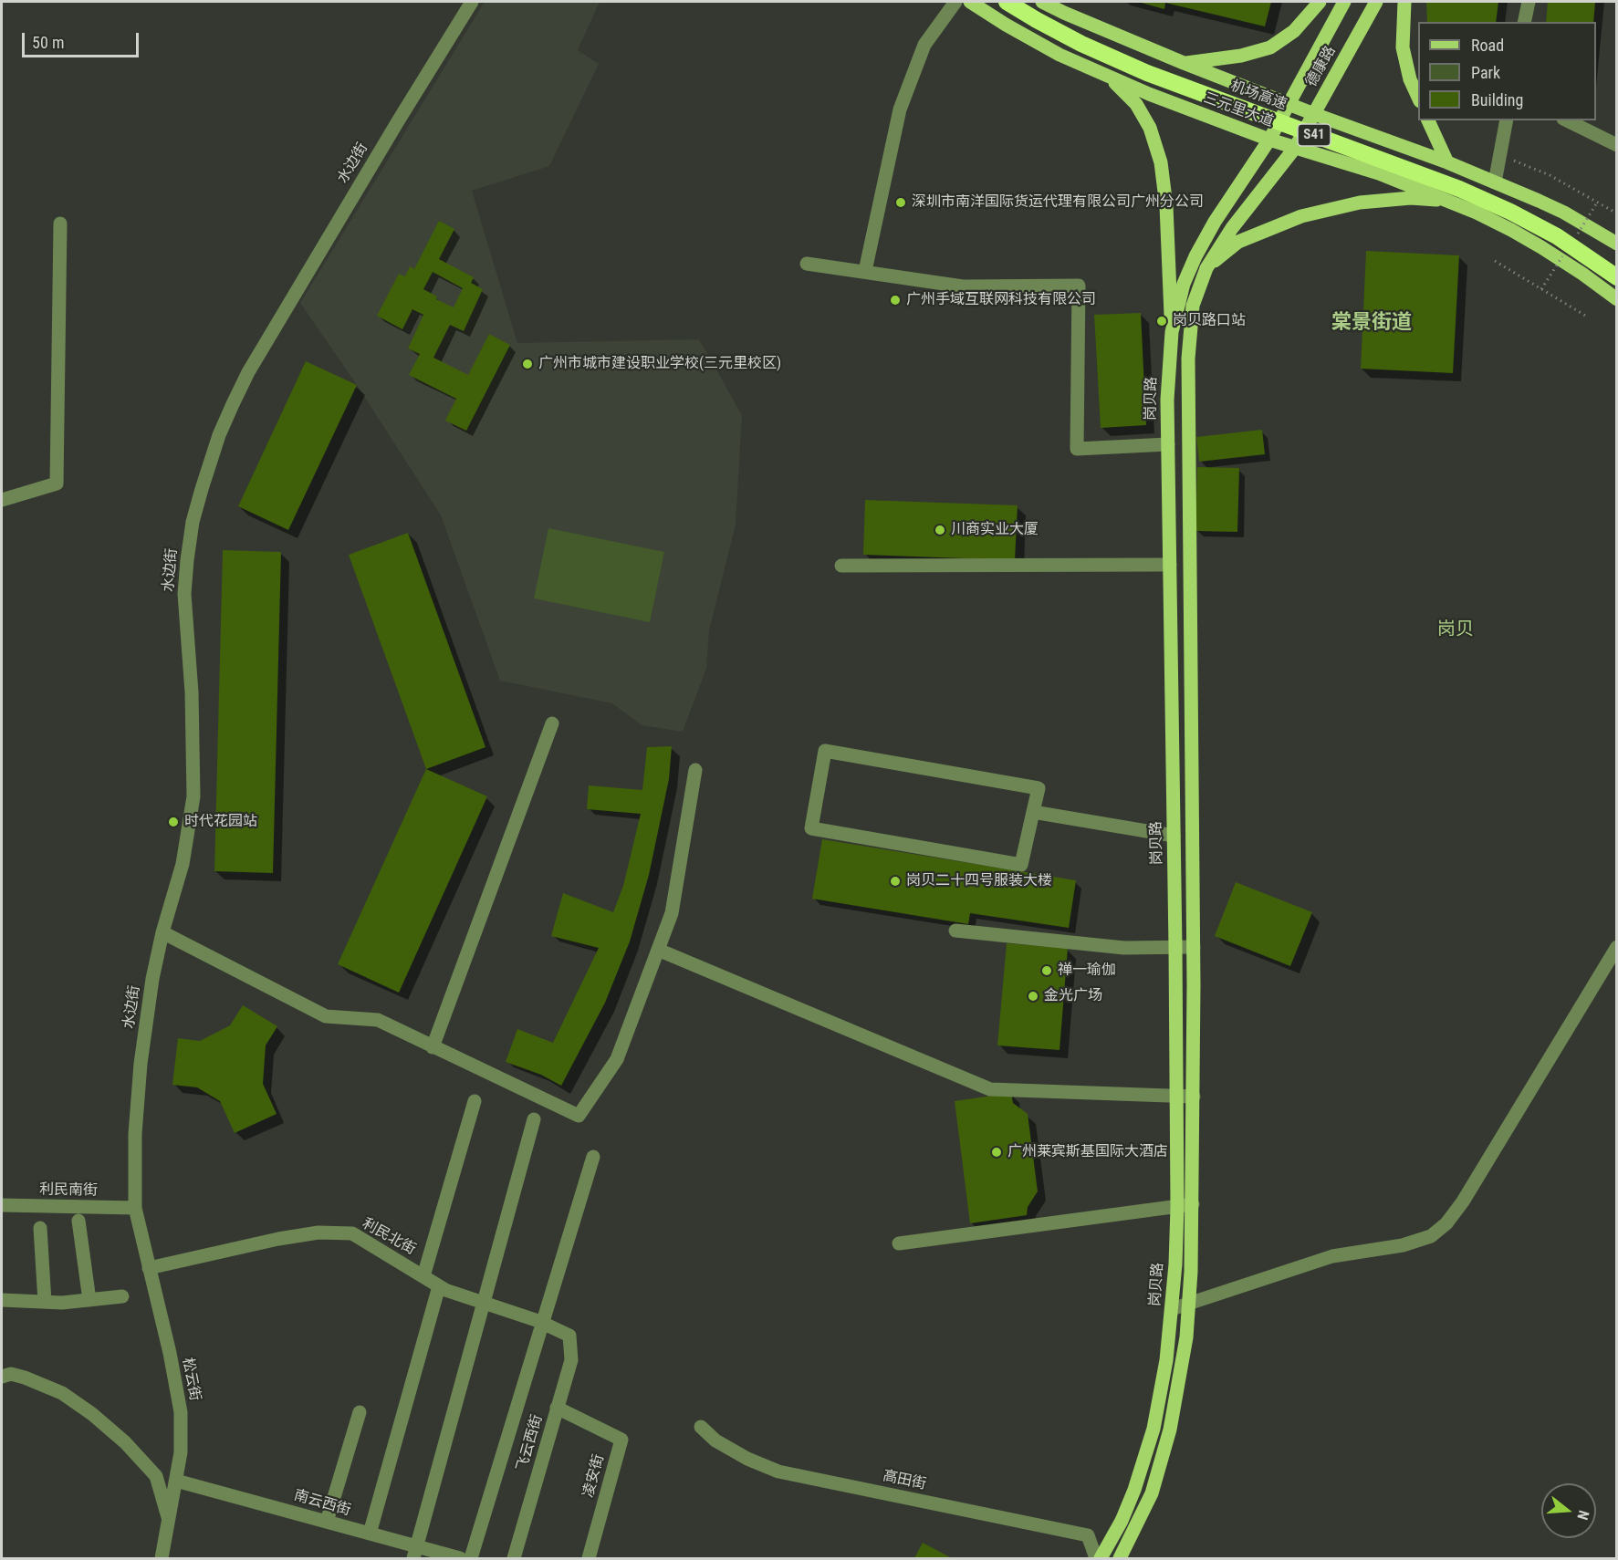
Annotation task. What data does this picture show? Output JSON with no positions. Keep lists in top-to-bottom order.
{
  "streets": {
    "highway": ["机场高速", "S41"],
    "main road": ["德康路", "三元里大道", "岗贝路"],
    "street": [
      "水边街",
      "利民南街",
      "利民北街",
      "松云街",
      "飞云西街",
      "凌安街",
      "高田街",
      "南云西街"
    ]
  },
  "crossings": [
    ["德康路", "三元里大道"],
    ["德康路", "岗贝路"],
    ["三元里大道", "岗贝路"],
    ["水边街", "利民南街"],
    ["水边街", "松云街"],
    ["利民南街", "松云街"],
    ["利民北街", "松云街"],
    ["利民北街", "飞云西街"],
    ["松云街", "南云西街"],
    ["飞云西街", "凌安街"]
  ],
  "districts": ["棠景街道", "岗贝"],
  "places": [
    "深圳市南洋国际货运代理有限公司广州分公司",
    "广州手域互联网科技有限公司",
    "岗贝路口站",
    "广州市城市建设职业学校(三元里校区)",
    "川商实业大厦",
    "时代花园站",
    "岗贝二十四号服装大楼",
    "禅一瑜伽",
    "金光广场",
    "广州莱宾斯基国际大酒店"
  ],
  "legend": ["Road", "Park", "Building"],
  "scale_bar": "50 m",
  "north": "right"
}
